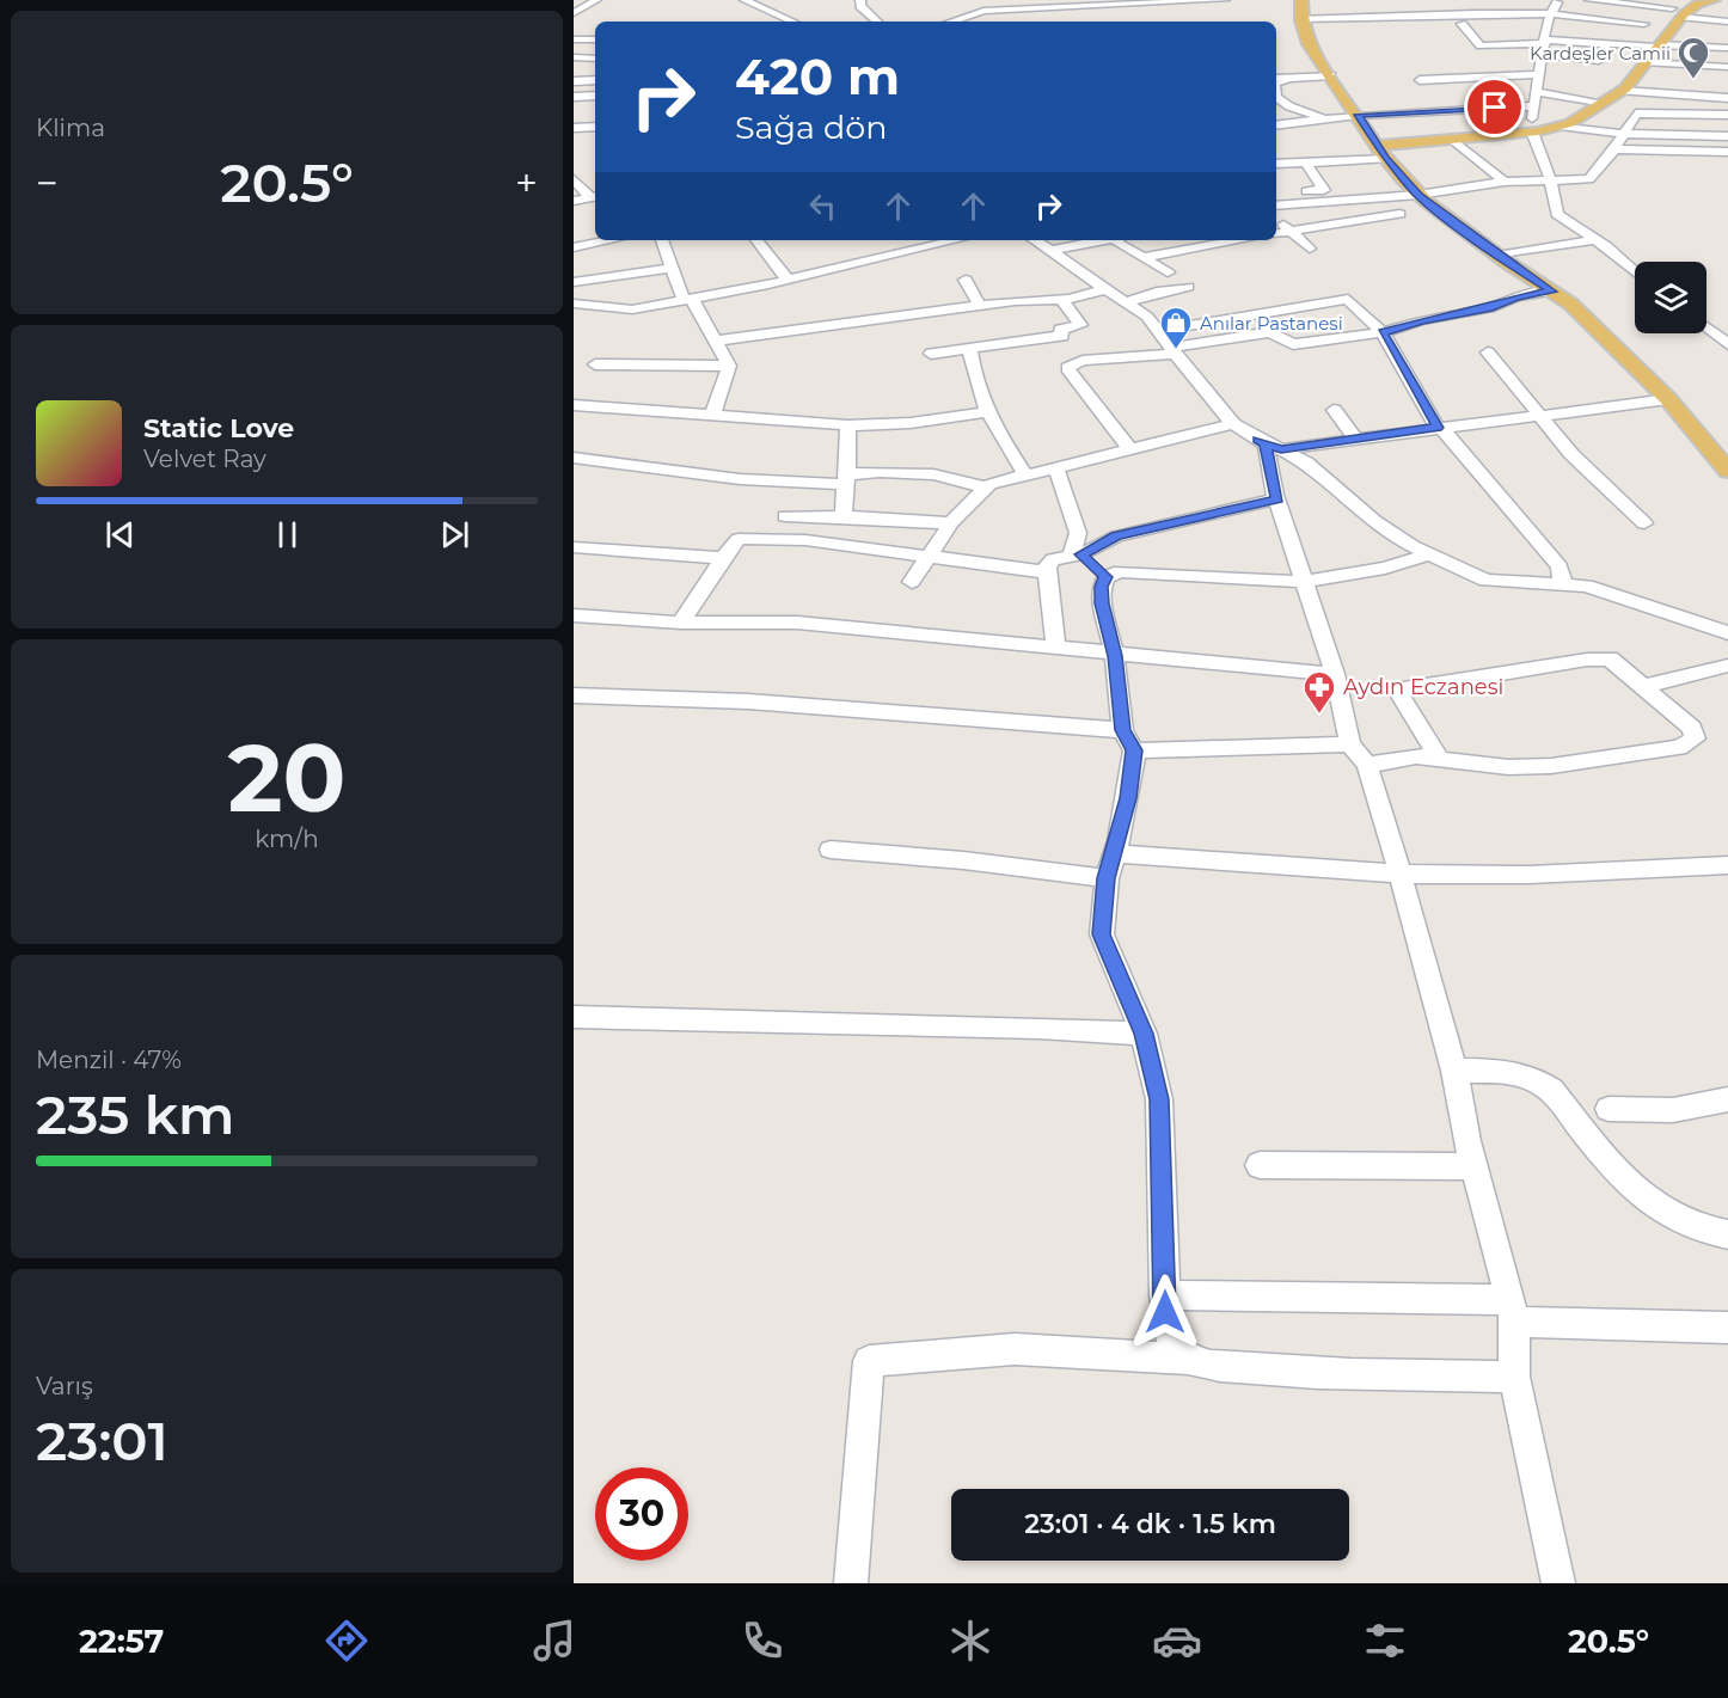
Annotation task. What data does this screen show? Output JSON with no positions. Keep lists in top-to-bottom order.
{
  "places": {
    "mosque": ["Kardeşler Camii"],
    "shop": ["Anılar Pastanesi"],
    "pharmacy": ["Aydın Eczanesi"]
  },
  "page": {
    "tile": [
      "Klima",
      ["20", "km/h"],
      ["Menzil · 47%", "235 km"],
      ["Varış", "23:01"]
    ],
    "turn": ["420 m", "Sağa dön"],
    "heat": ["−", "20.5°", "+"],
    "song": ["Static Love", "Velvet Ray"],
    "limit": "30",
    "trip": "23:01 · 4 dk · 1.5 km",
    "tabs": ["22:57", "20.5°"]
  }
}
